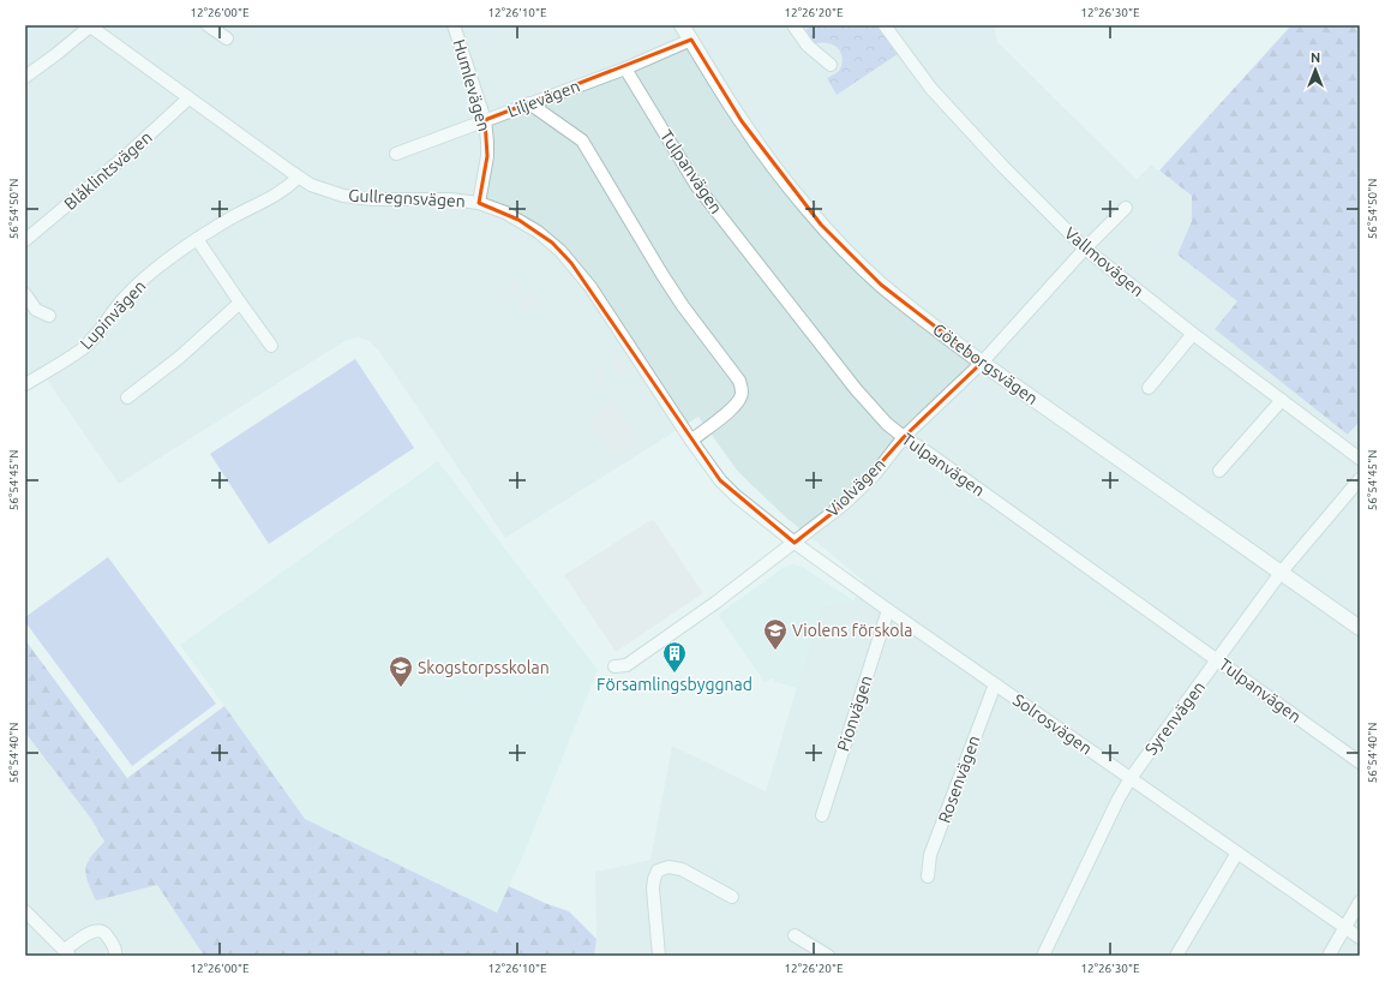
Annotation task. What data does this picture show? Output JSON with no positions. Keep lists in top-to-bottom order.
{
  "streets": {
    "street": [
      "Humlevägen",
      "Liljevägen",
      "Blåklintsvägen",
      "Tulpanvägen",
      "Gullregnsvägen",
      "Vallmovägen",
      "Lupinvägen",
      "Göteborgsvägen",
      "Violvägen",
      "Pionvägen",
      "Syrenvägen",
      "Solrosvägen",
      "Rosenvägen"
    ]
  },
  "crossings": [
    ["Humlevägen", "Liljevägen"],
    ["Humlevägen", "Gullregnsvägen"],
    ["Liljevägen", "Tulpanvägen"],
    ["Liljevägen", "Göteborgsvägen"],
    ["Blåklintsvägen", "Gullregnsvägen"],
    ["Tulpanvägen", "Violvägen"],
    ["Tulpanvägen", "Syrenvägen"],
    ["Gullregnsvägen", "Lupinvägen"],
    ["Gullregnsvägen", "Violvägen"],
    ["Gullregnsvägen", "Solrosvägen"],
    ["Vallmovägen", "Violvägen"],
    ["Göteborgsvägen", "Violvägen"],
    ["Göteborgsvägen", "Syrenvägen"],
    ["Violvägen", "Solrosvägen"],
    ["Pionvägen", "Solrosvägen"],
    ["Syrenvägen", "Solrosvägen"],
    ["Solrosvägen", "Rosenvägen"]
  ],
  "places": {
    "school or university": ["Violens förskola", "Skogstorpsskolan"],
    "building": ["Församlingsbyggnad"]
  },
  "north": "top",
  "coordinates": [
    "12°26'00\"E",
    "12°26'10\"E",
    "12°26'20\"E",
    "12°26'30\"E",
    "56°54'50\"N",
    "56°54'45\"N",
    "56°54'40\"N"
  ]
}
